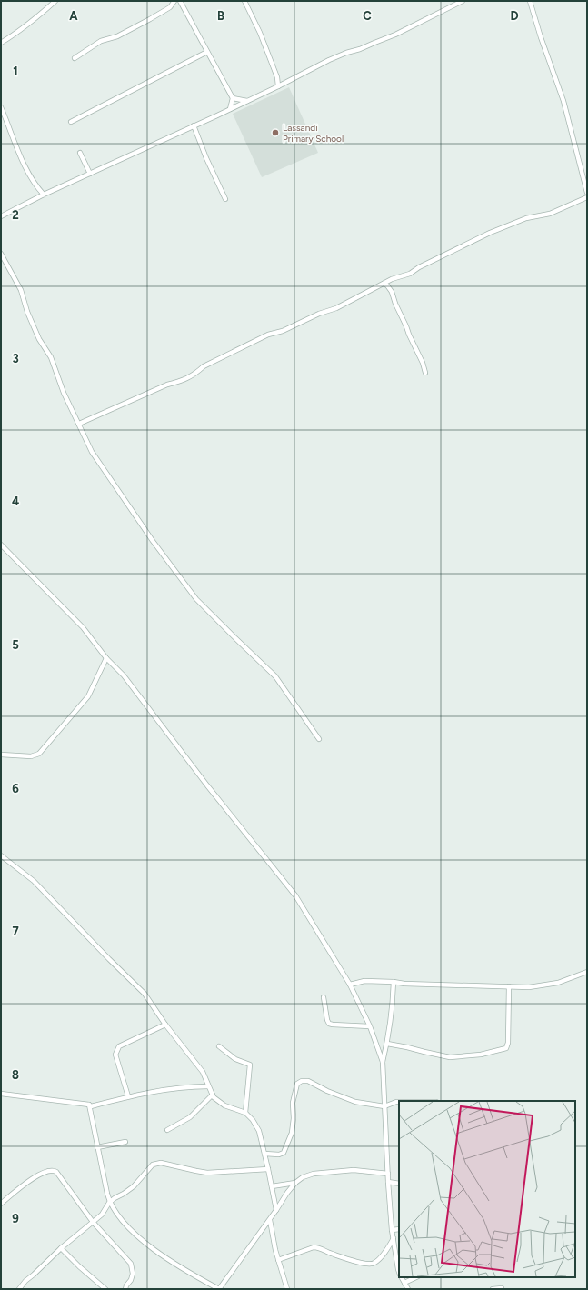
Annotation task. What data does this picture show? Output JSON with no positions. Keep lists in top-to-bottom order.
{
  "places": ["Lassandi Primary School"],
  "grid": {
    "columns": [
      "A",
      "B",
      "C",
      "D"
    ],
    "rows": [
      "1",
      "2",
      "3",
      "4",
      "5",
      "6",
      "7",
      "8",
      "9"
    ]
  }
}
